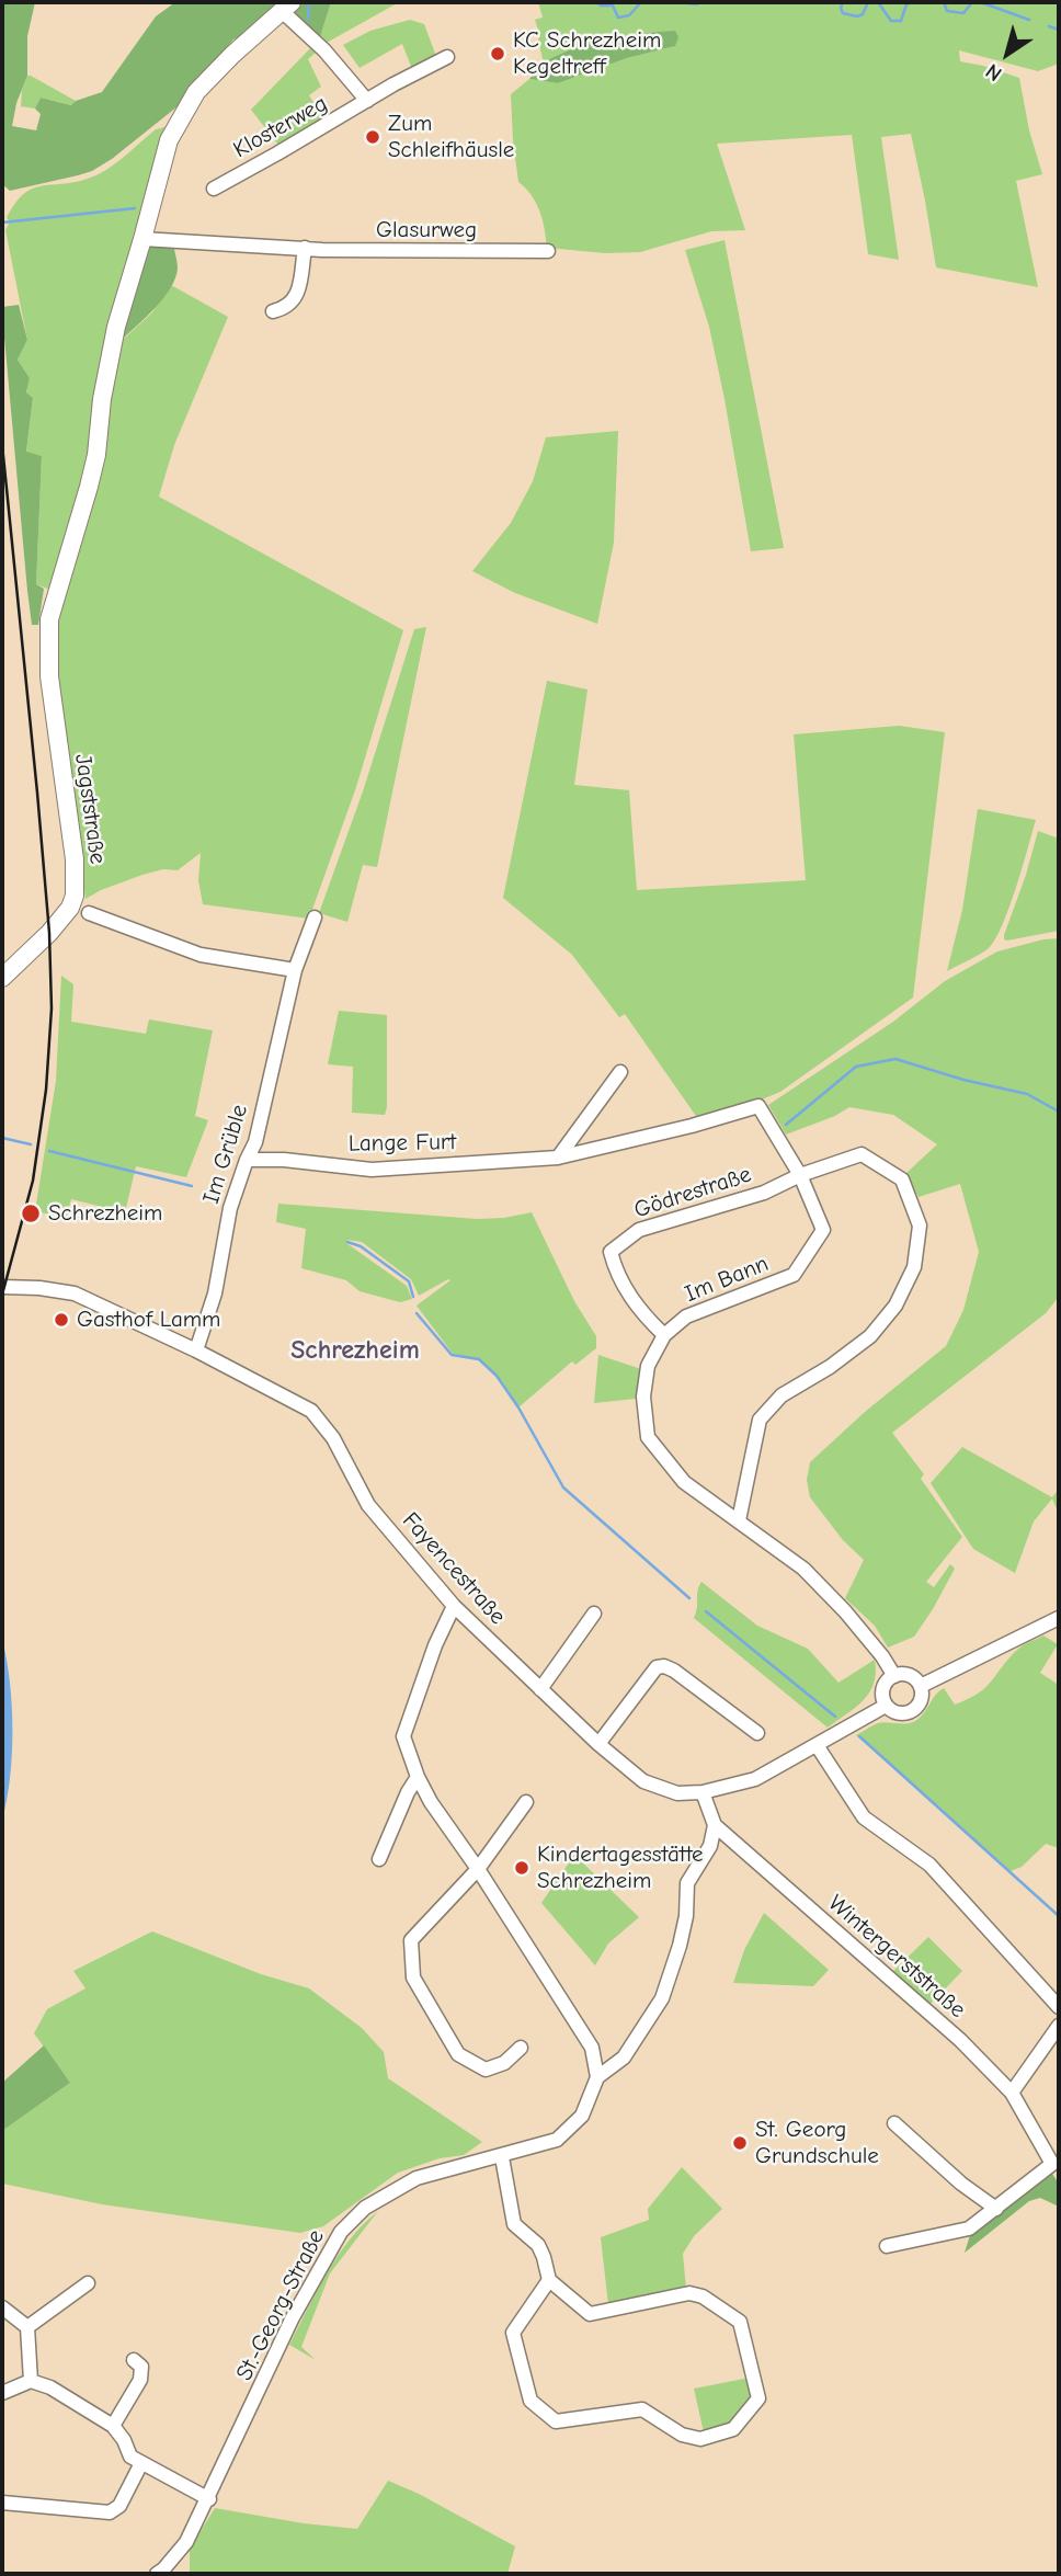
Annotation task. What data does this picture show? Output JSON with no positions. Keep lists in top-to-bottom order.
{
  "streets": {
    "main road": ["Jagststraße"],
    "street": [
      "Klosterweg",
      "Glasurweg",
      "Lange Furt",
      "Im Grüble",
      "Gödrestraße",
      "Im Bann",
      "Fayencestraße",
      "Wintergerststraße",
      "St.-Georg-Straße"
    ]
  },
  "crossings": [
    ["Klosterweg", "Jagststraße"],
    ["Glasurweg", "Jagststraße"],
    ["Lange Furt", "Im Grüble"],
    ["Lange Furt", "Im Bann"],
    ["Im Grüble", "Fayencestraße"],
    ["Gödrestraße", "Im Bann"],
    ["Im Bann", "Fayencestraße"],
    ["Fayencestraße", "Wintergerststraße"]
  ],
  "districts": ["Schrezheim"],
  "places": [
    "KC Schrezheim Kegeltreff",
    "Zum Schleifhäusle",
    "Schrezheim",
    "Gasthof Lamm",
    "Kindertagesstätte Schrezheim",
    "St. Georg Grundschule"
  ],
  "north": "bottom left"
}
